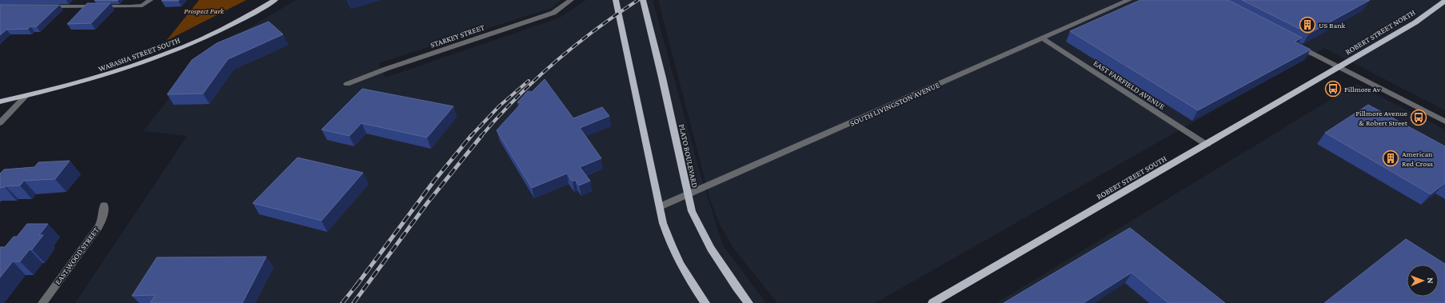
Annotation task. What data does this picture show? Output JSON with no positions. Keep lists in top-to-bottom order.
{
  "streets": {
    "main road": [
      "ROBERT STREET NORTH",
      "WABASHA STREET SOUTH",
      "PLATO BOULEVARD",
      "ROBERT STREET SOUTH"
    ],
    "street": [
      "STARKEY STREET",
      "EAST FAIRFIELD AVENUE",
      "SOUTH LIVINGSTON AVENUE",
      "EAST WOOD STREET"
    ]
  },
  "crossings": [
    ["ROBERT STREET NORTH", "ROBERT STREET SOUTH"],
    ["EAST FAIRFIELD AVENUE", "SOUTH LIVINGSTON AVENUE"],
    ["EAST FAIRFIELD AVENUE", "ROBERT STREET SOUTH"],
    ["SOUTH LIVINGSTON AVENUE", "PLATO BOULEVARD"]
  ],
  "parks": ["Prospect Park"],
  "places": {
    "building": ["US Bank", "American Red Cross"],
    "bus stop": ["Fillmore Av", "Fillmore Avenue & Robert Street"]
  },
  "north": "right"
}
